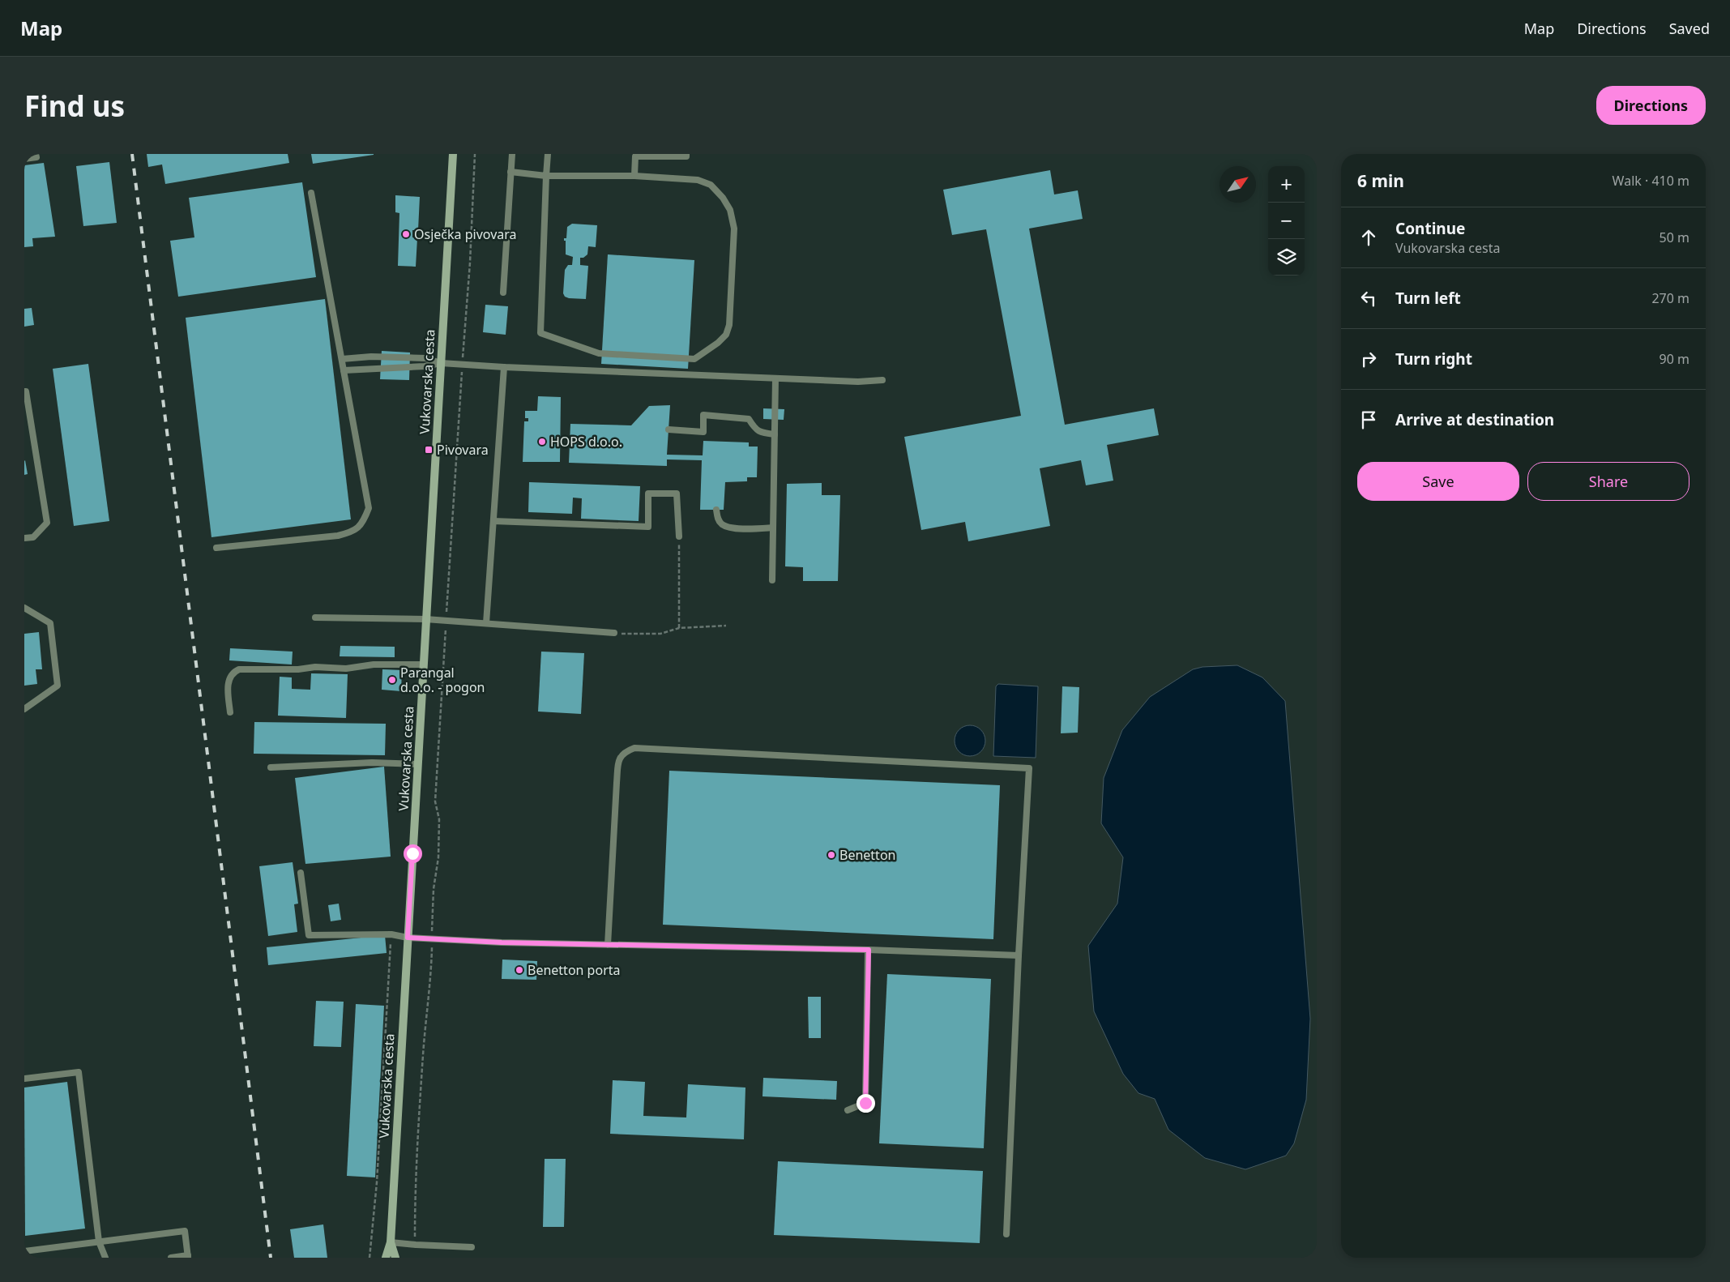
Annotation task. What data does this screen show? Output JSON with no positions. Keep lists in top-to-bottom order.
{
  "streets": {
    "main road": ["Vukovarska cesta"]
  },
  "places": {
    "other": [
      "Osječka pivovara",
      "HOPS d.o.o.",
      "Parangal d.o.o. - pogon",
      "Benetton",
      "Benetton porta"
    ],
    "transit": ["Pivovara"]
  },
  "north": "top right",
  "page": {
    "header": "Map",
    "nav": ["Map", "Directions", "Saved"],
    "buttons": [
      "Directions",
      ["Save", "Share"]
    ],
    "title": "Find us",
    "heading": ["6 min", "Walk · 410 m"],
    "map_buttons": ["+", "−"],
    "list": [
      ["Continue", "Vukovarska cesta", "50 m"],
      ["Turn left", "270 m"],
      ["Turn right", "90 m"],
      "Arrive at destination"
    ]
  }
}
